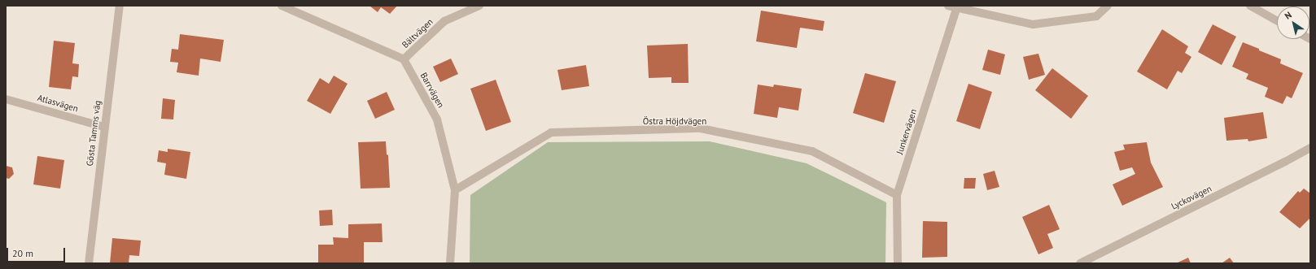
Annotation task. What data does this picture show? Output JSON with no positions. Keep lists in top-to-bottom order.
{
  "streets": {
    "street": [
      "Bältvägen",
      "Barrvägen",
      "Atlasvägen",
      "Östra Höjdvägen",
      "Junkervägen",
      "Gösta Tamms väg",
      "Lyckovägen"
    ]
  },
  "crossings": [
    ["Bältvägen", "Barrvägen"],
    ["Barrvägen", "Östra Höjdvägen"],
    ["Atlasvägen", "Gösta Tamms väg"],
    ["Östra Höjdvägen", "Junkervägen"]
  ],
  "scale_bar": "20 m",
  "north": "top left"
}
